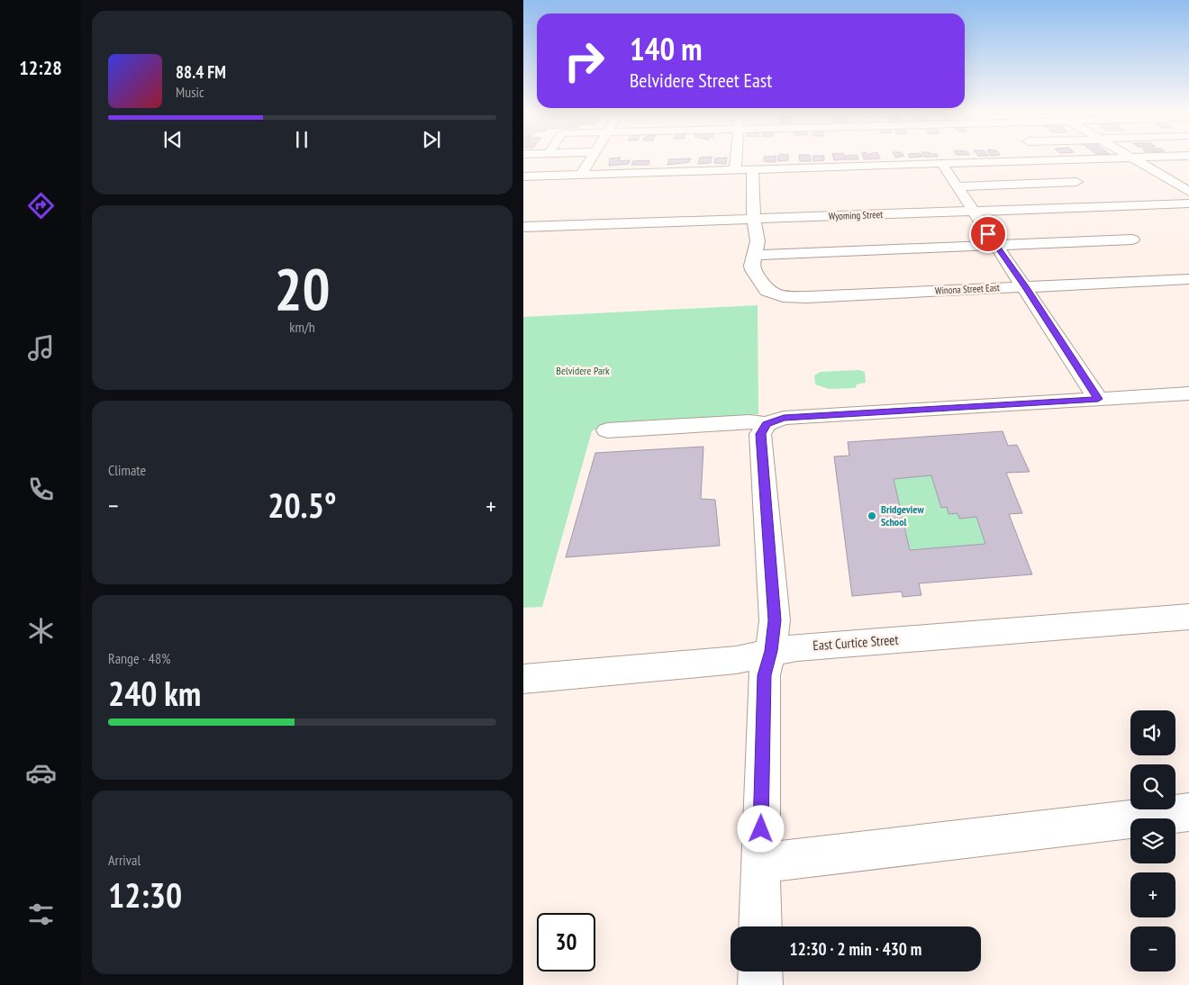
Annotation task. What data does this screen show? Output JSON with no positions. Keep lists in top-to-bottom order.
{
  "streets": {
    "street": ["Wyoming Street", "Winona Street East", "East Curtice Street"]
  },
  "parks": ["Belvidere Park"],
  "places": ["Bridgeview School"],
  "page": {
    "tabs": "12:28",
    "turn": ["140 m", "Belvidere Street East"],
    "song": ["88.4 FM", "Music"],
    "tile": [
      ["20", "km/h"],
      "Climate",
      ["Range · 48%", "240 km"],
      ["Arrival", "12:30"]
    ],
    "heat": ["−", "20.5°", "+"],
    "map_buttons": ["+", "−"],
    "limit": "30",
    "trip": "12:30 · 2 min · 430 m"
  }
}
